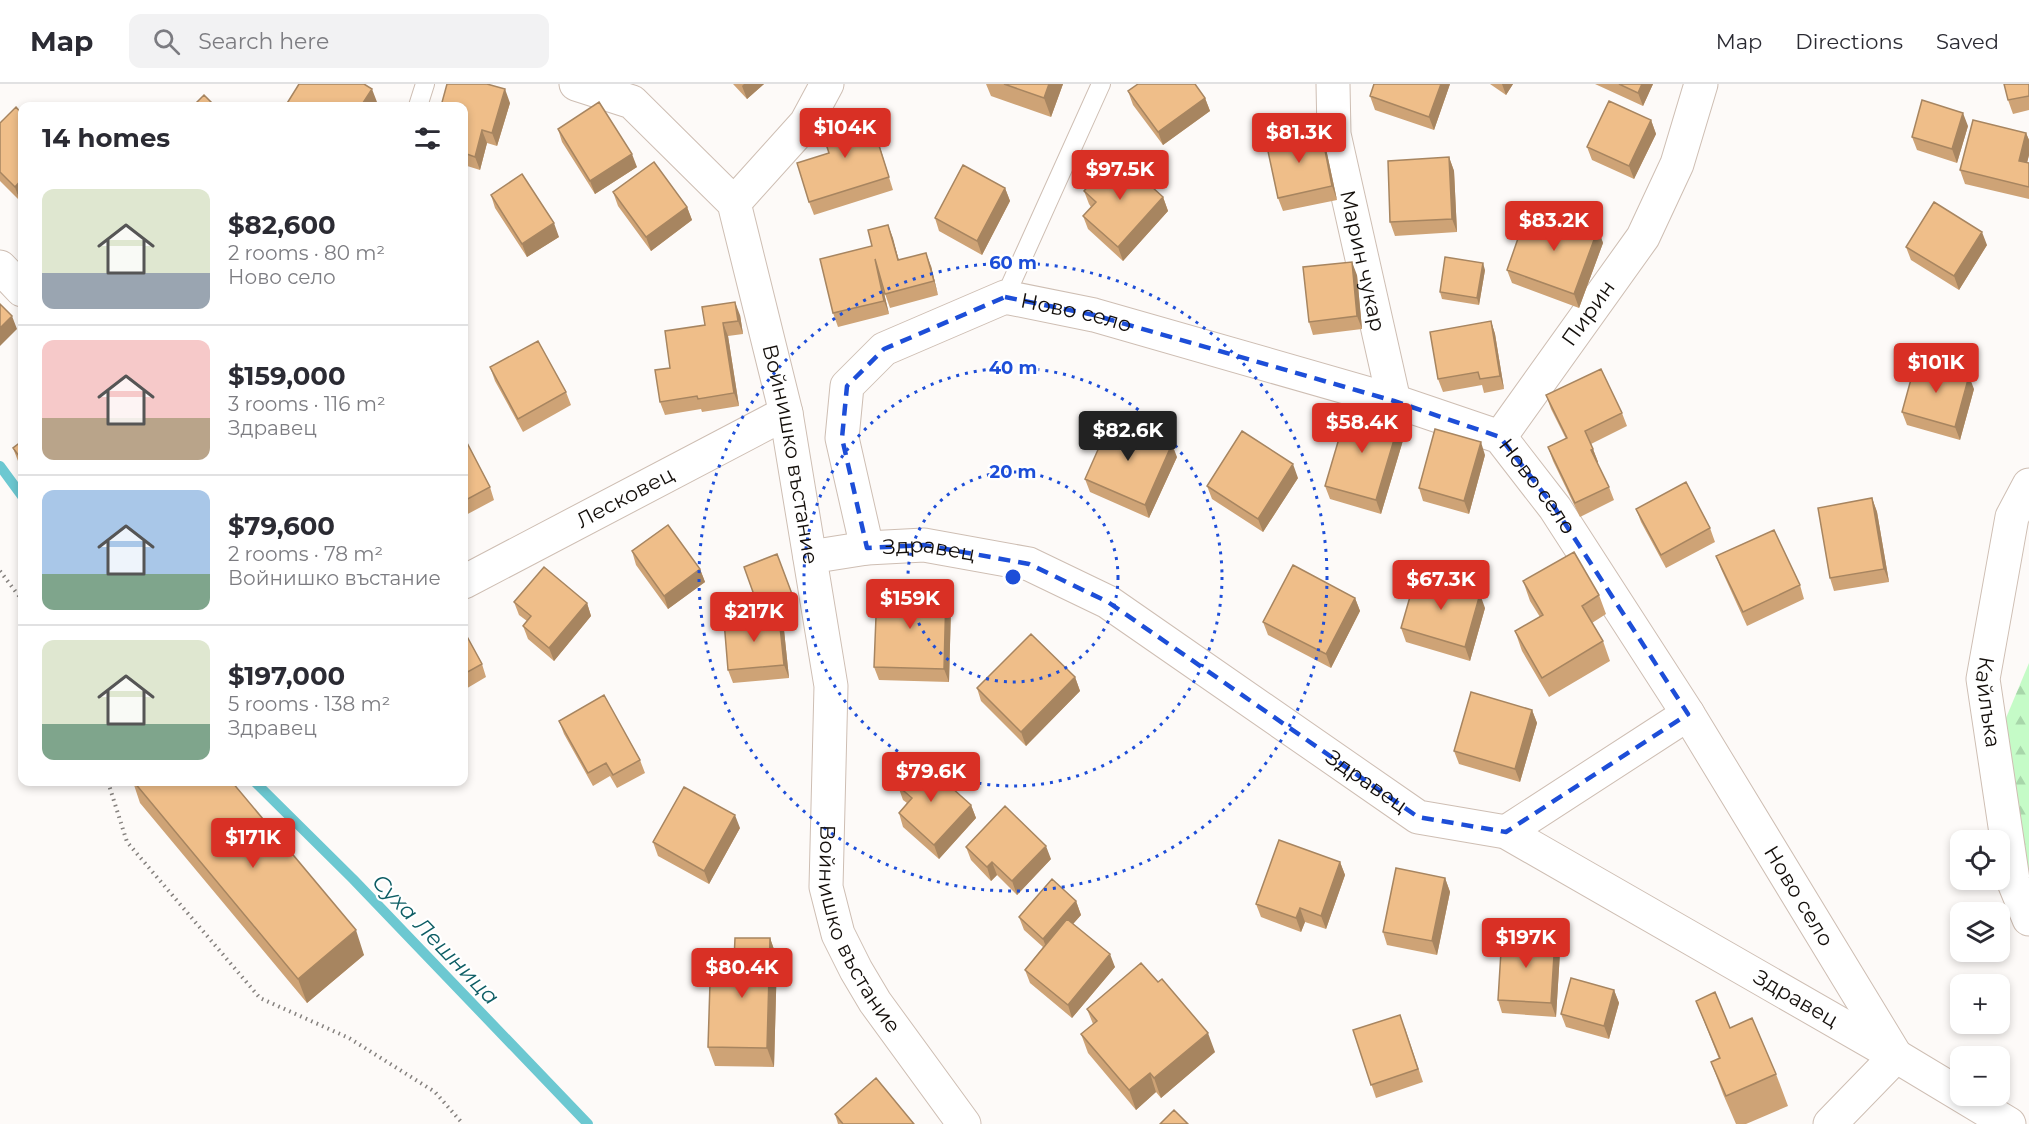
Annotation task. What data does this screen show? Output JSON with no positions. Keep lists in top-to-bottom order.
{
  "streets": {
    "street": [
      "Марин чукар",
      "Ново село",
      "Пирин",
      "Войнишко въстание",
      "Лесковец",
      "Здравец",
      "Кайлъка"
    ]
  },
  "crossings": [
    ["Марин чукар", "Ново село"],
    ["Ново село", "Пирин"],
    ["Ново село", "Здравец"],
    ["Войнишко въстание", "Лесковец"],
    ["Войнишко въстание", "Здравец"]
  ],
  "water": ["Суха Лешница"],
  "page": {
    "header": "Map",
    "search": "Search here",
    "nav": ["Map", "Directions", "Saved"],
    "heading": "14 homes",
    "price": [
      "$104K",
      "$81.3K",
      "$97.5K",
      "$83.2K",
      "$101K",
      "$58.4K",
      "$82.6K",
      "$67.3K",
      "$159K",
      "$217K",
      "$79.6K",
      "$171K",
      "$197K",
      "$80.4K"
    ],
    "list": [
      {
        "name": "$82,600",
        "note": "2 rooms · 80 m² · Ново село"
      },
      {
        "name": "$159,000",
        "note": "3 rooms · 116 m² · Здравец"
      },
      {
        "name": "$79,600",
        "note": "2 rooms · 78 m² · Войнишко въстание"
      },
      {
        "name": "$197,000",
        "note": "5 rooms · 138 m² · Здравец"
      }
    ],
    "map_buttons": ["+", "−"]
  },
  "rings": ["60 m", "40 m", "20 m"]
}
